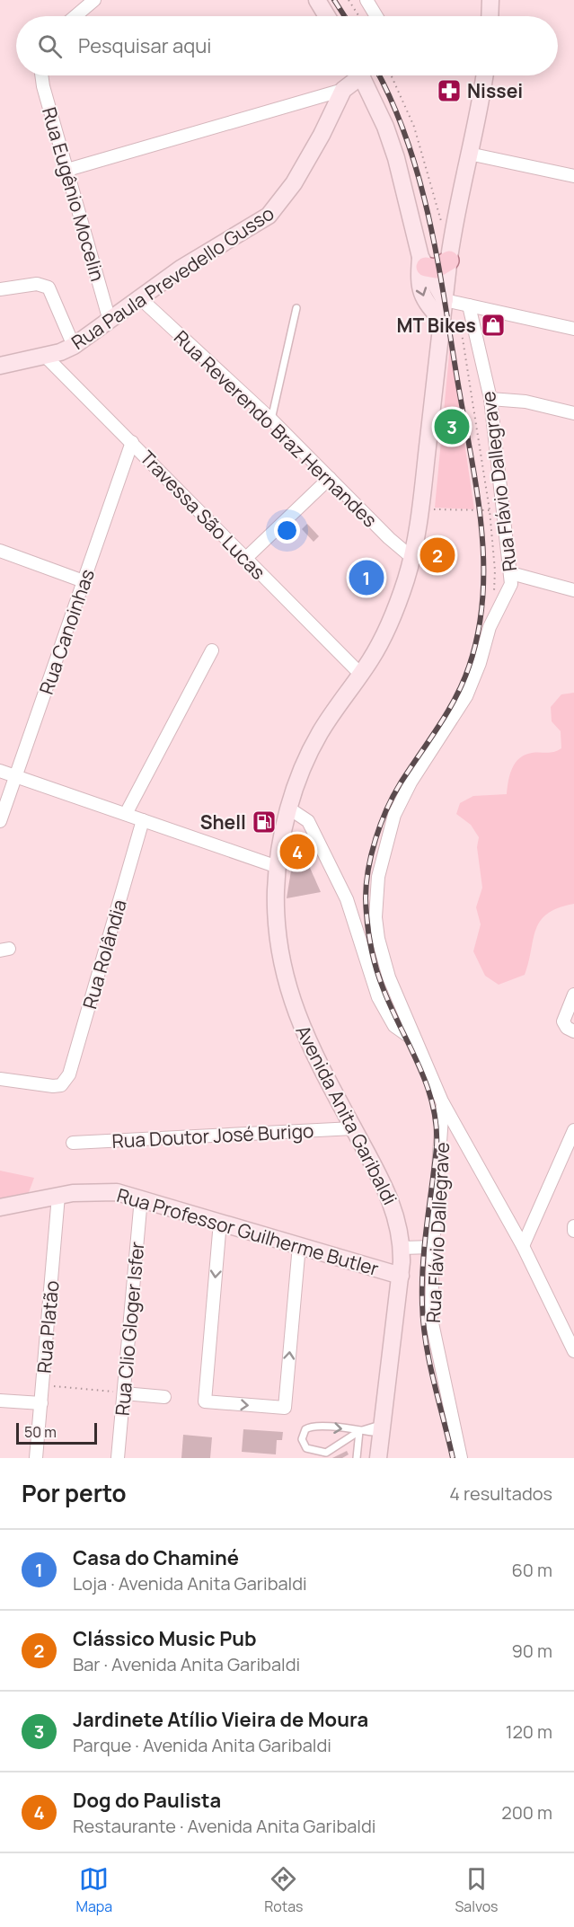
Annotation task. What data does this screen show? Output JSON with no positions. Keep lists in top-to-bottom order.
{
  "streets": {
    "main road": ["Rua Paula Prevedello Gusso", "Avenida Anita Garibaldi", "Rua Professor Guilherme Butler"],
    "street": [
      "Rua Eugênio Mocelin",
      "Rua Reverendo Braz Hernandes",
      "Rua Flávio Dallegrave",
      "Travessa São Lucas",
      "Rua Canoinhas",
      "Rua Rolândia",
      "Rua Doutor José Burigo",
      "Rua Platão",
      "Rua Clio Gloger Isfer"
    ]
  },
  "crossings": [
    ["Rua Eugênio Mocelin", "Rua Paula Prevedello Gusso"],
    ["Rua Paula Prevedello Gusso", "Rua Reverendo Braz Hernandes"],
    ["Rua Paula Prevedello Gusso", "Travessa São Lucas"],
    ["Rua Reverendo Braz Hernandes", "Avenida Anita Garibaldi"],
    ["Travessa São Lucas", "Rua Canoinhas"],
    ["Travessa São Lucas", "Avenida Anita Garibaldi"],
    ["Avenida Anita Garibaldi", "Rua Doutor José Burigo"],
    ["Avenida Anita Garibaldi", "Rua Professor Guilherme Butler"],
    ["Rua Professor Guilherme Butler", "Rua Platão"],
    ["Rua Professor Guilherme Butler", "Rua Clio Gloger Isfer"]
  ],
  "places": {
    "pharmacy": ["Nissei"],
    "shop": ["MT Bikes"],
    "fuel station": ["Shell"]
  },
  "scale_bar": "50 m",
  "page": {
    "search": "Pesquisar aqui",
    "pins": [
      "3",
      "2",
      "1",
      "4"
    ],
    "scale": "50 m",
    "heading": ["Por perto", "4 resultados"],
    "list": [
      {
        "mark": "1",
        "name": "Casa do Chaminé",
        "note": "Loja · Avenida Anita Garibaldi",
        "value": "60 m"
      },
      {
        "mark": "2",
        "name": "Clássico Music Pub",
        "note": "Bar · Avenida Anita Garibaldi",
        "value": "90 m"
      },
      {
        "mark": "3",
        "name": "Jardinete Atílio Vieira de Moura",
        "note": "Parque · Avenida Anita Garibaldi",
        "value": "120 m"
      },
      {
        "mark": "4",
        "name": "Dog do Paulista",
        "note": "Restaurante · Avenida Anita Garibaldi",
        "value": "200 m"
      }
    ],
    "nav": ["Mapa", "Rotas", "Salvos"]
  }
}
